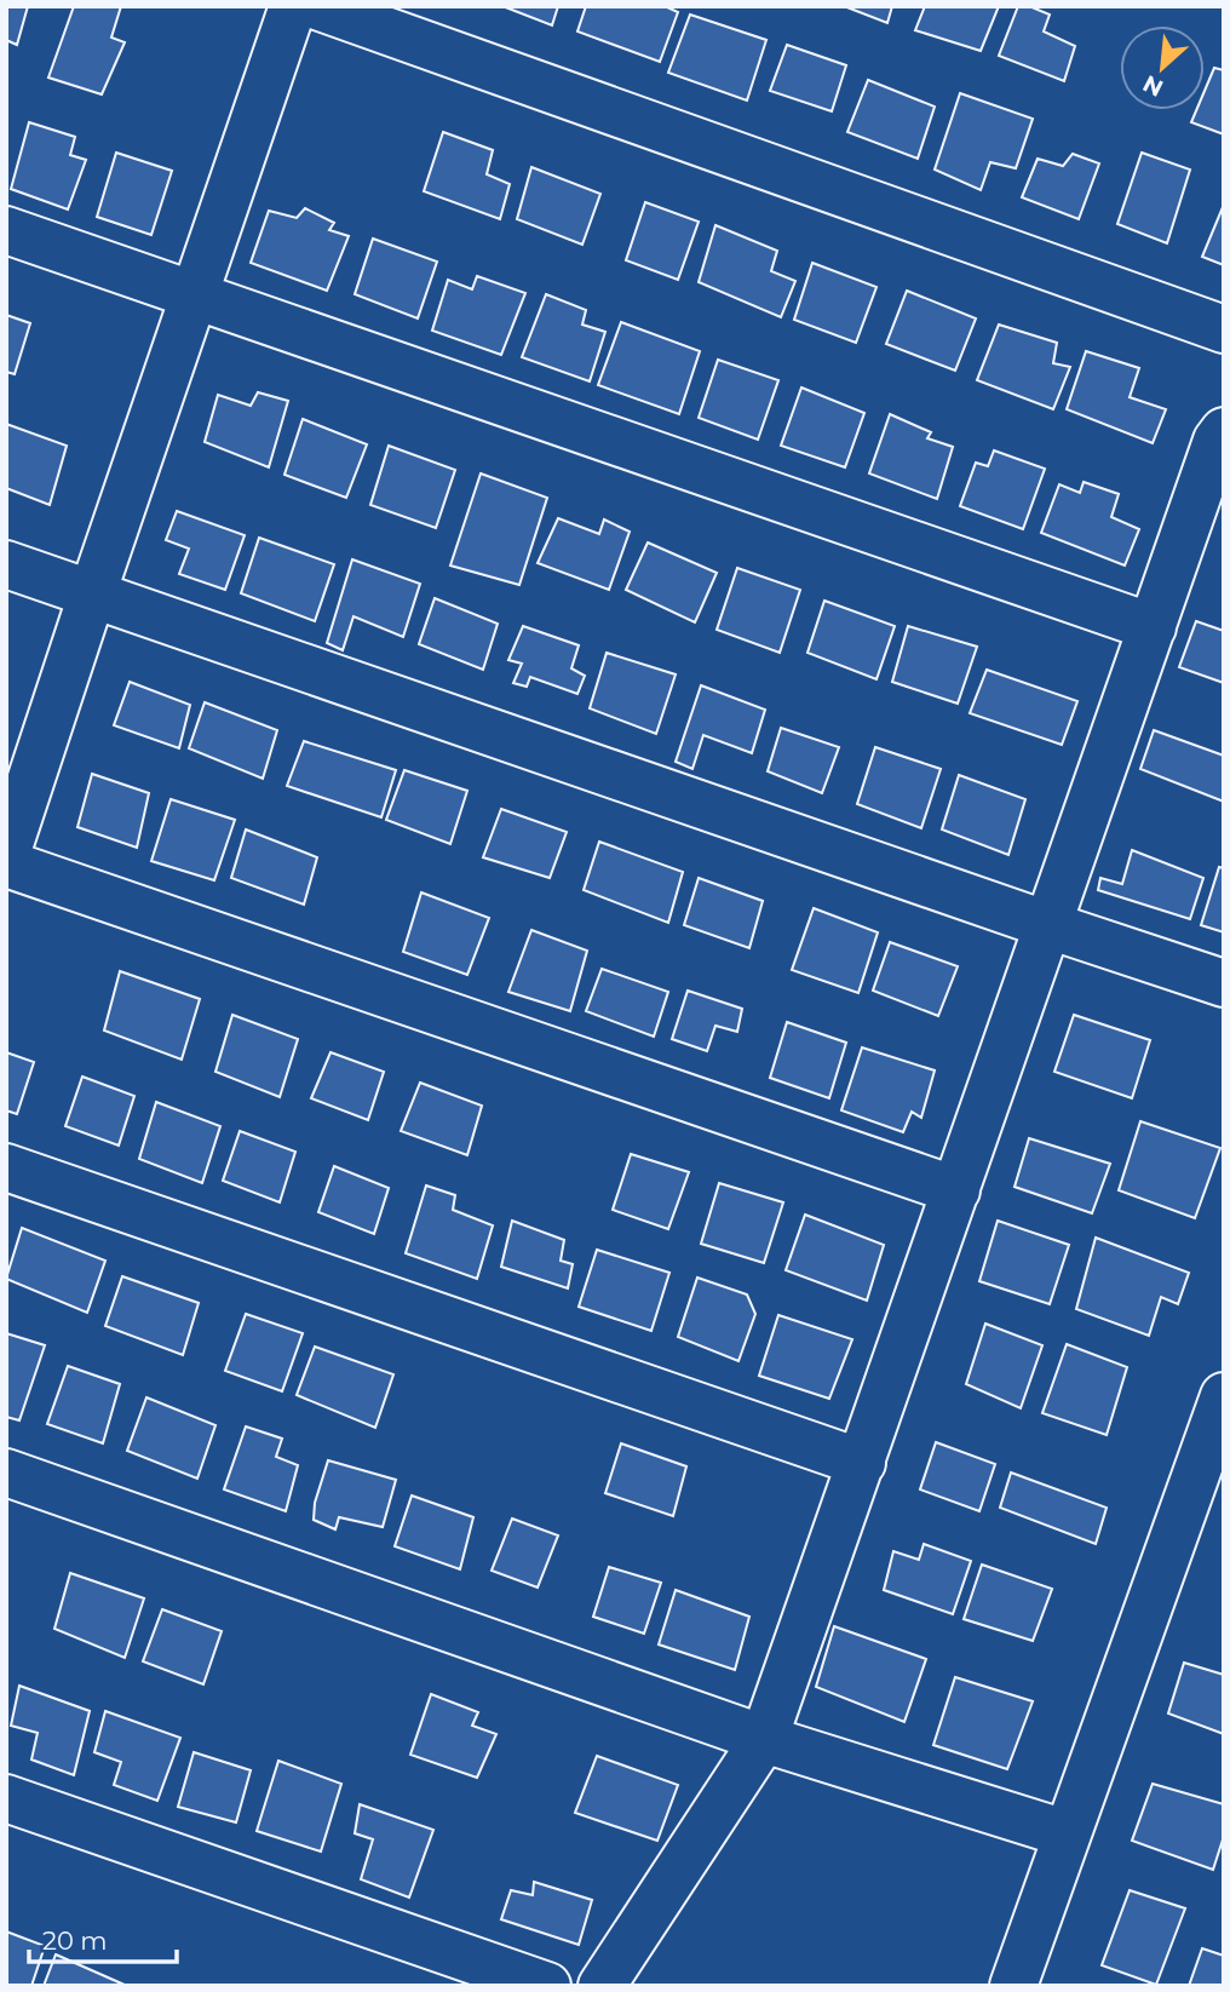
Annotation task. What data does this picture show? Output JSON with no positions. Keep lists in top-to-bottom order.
{
  "scale_bar": "20 m",
  "north": "bottom left"
}
